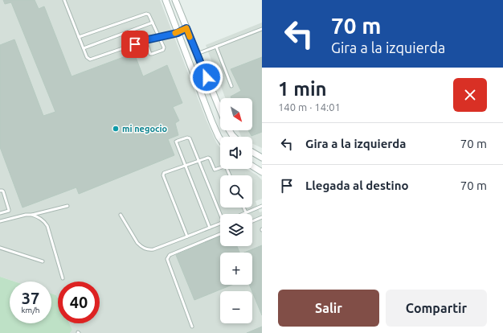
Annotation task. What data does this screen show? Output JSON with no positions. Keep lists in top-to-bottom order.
{
  "places": ["mi negocio"],
  "north": "bottom right",
  "page": {
    "turn": ["70 m", "Gira a la izquierda"],
    "heading": ["1 min", "140 m · 14:01"],
    "map_buttons": ["+", "−"],
    "list": [
      {
        "name": "Gira a la izquierda",
        "value": "70 m"
      },
      {
        "name": "Llegada al destino",
        "value": "70 m"
      }
    ],
    "speed": "37 km/h",
    "limit": "40",
    "buttons": ["Salir", "Compartir"]
  }
}
